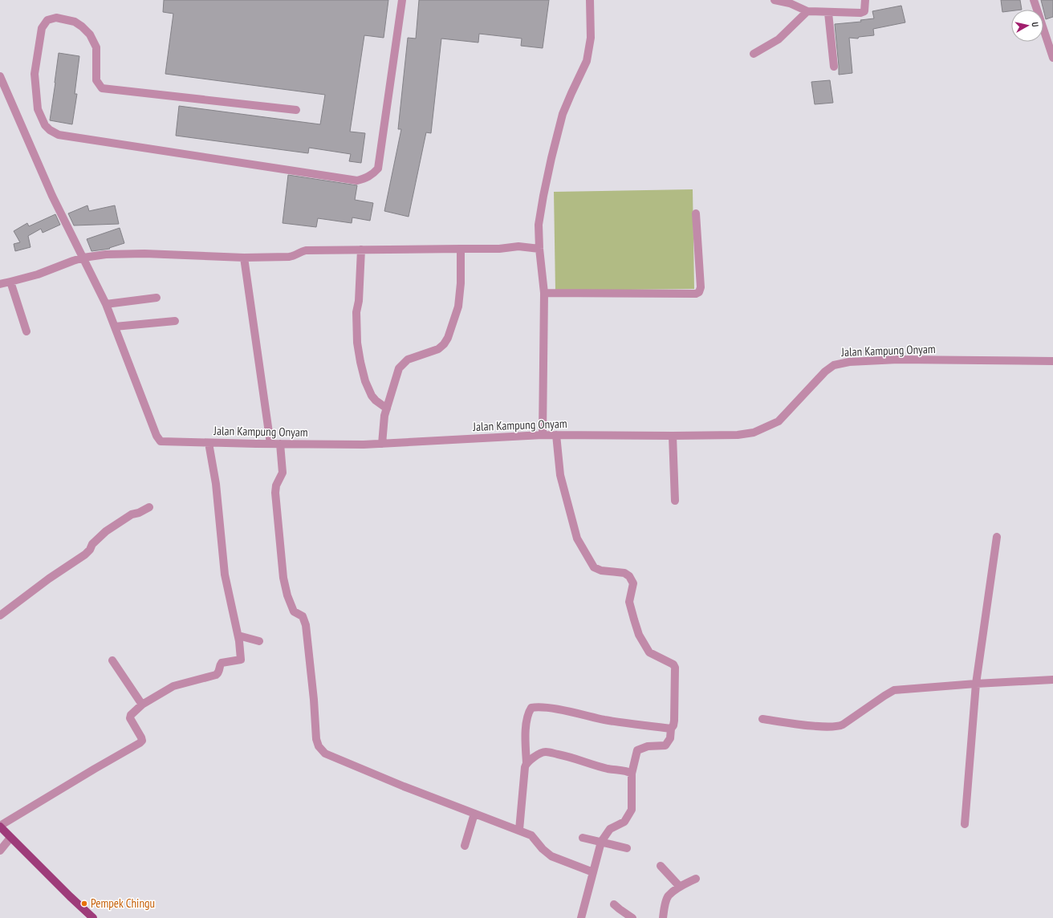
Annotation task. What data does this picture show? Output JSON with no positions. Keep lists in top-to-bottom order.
{
  "streets": {
    "street": ["Jalan Kampung Onyam"]
  },
  "places": ["Pempek Chingu"],
  "north": "right"
}
